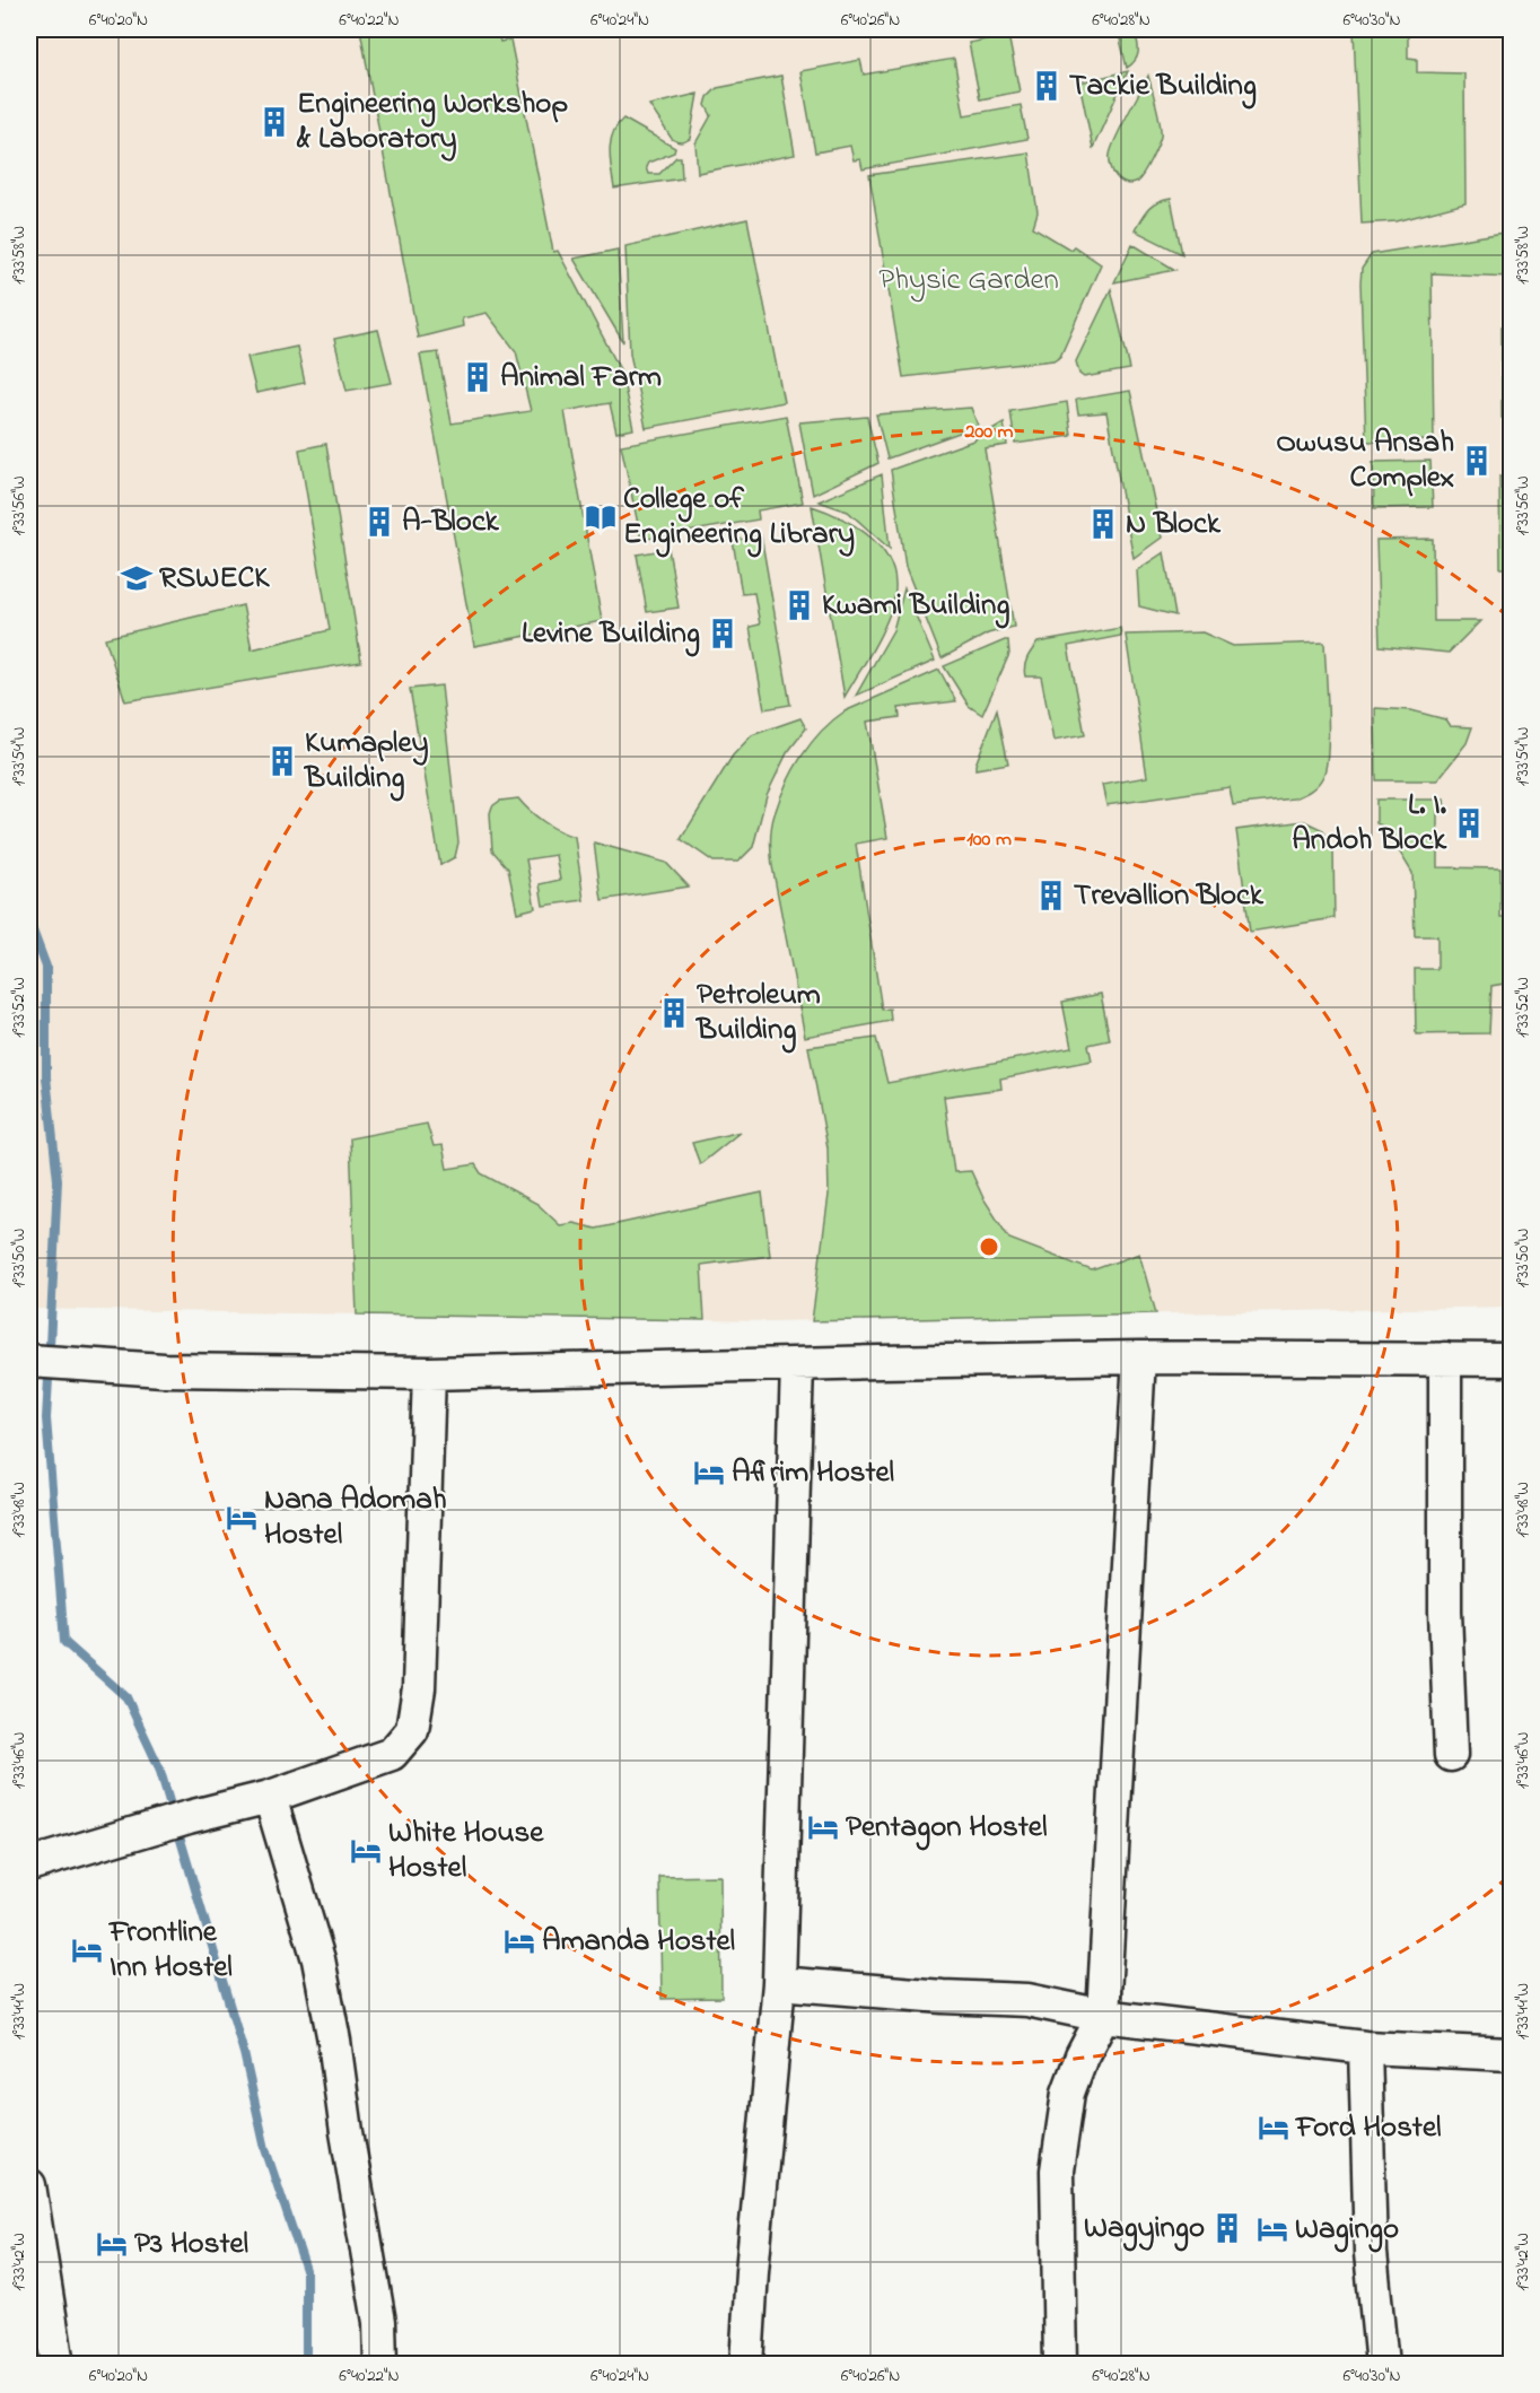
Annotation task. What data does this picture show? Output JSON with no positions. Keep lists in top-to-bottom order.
{
  "parks": ["Physic Garden"],
  "places": {
    "building": [
      "Tackie Building",
      "Engineering Workshop & Laboratory",
      "Animal Farm",
      "Owusu Ansah Complex",
      "A-Block",
      "N Block",
      "Kwami Building",
      "Levine Building",
      "Kumapley Building",
      "L. I. Andoh Block",
      "Trevallion Block",
      "Petroleum Building",
      "Wagyingo"
    ],
    "library": ["College of Engineering Library"],
    "school or university": ["RSWECK"],
    "hotel": [
      "Afirim Hostel",
      "Nana Adomah Hostel",
      "Pentagon Hostel",
      "White House Hostel",
      "Amanda Hostel",
      "Frontline Inn Hostel",
      "Ford Hostel",
      "Wagingo",
      "P3 Hostel"
    ]
  },
  "coordinates": [
    "6°40'20\"N",
    "6°40'22\"N",
    "6°40'24\"N",
    "6°40'26\"N",
    "6°40'28\"N",
    "6°40'30\"N",
    "1°33'58\"W",
    "1°33'56\"W",
    "1°33'54\"W",
    "1°33'52\"W",
    "1°33'50\"W",
    "1°33'48\"W",
    "1°33'46\"W",
    "1°33'44\"W",
    "1°33'42\"W"
  ],
  "rings": ["200 m", "100 m"]
}
